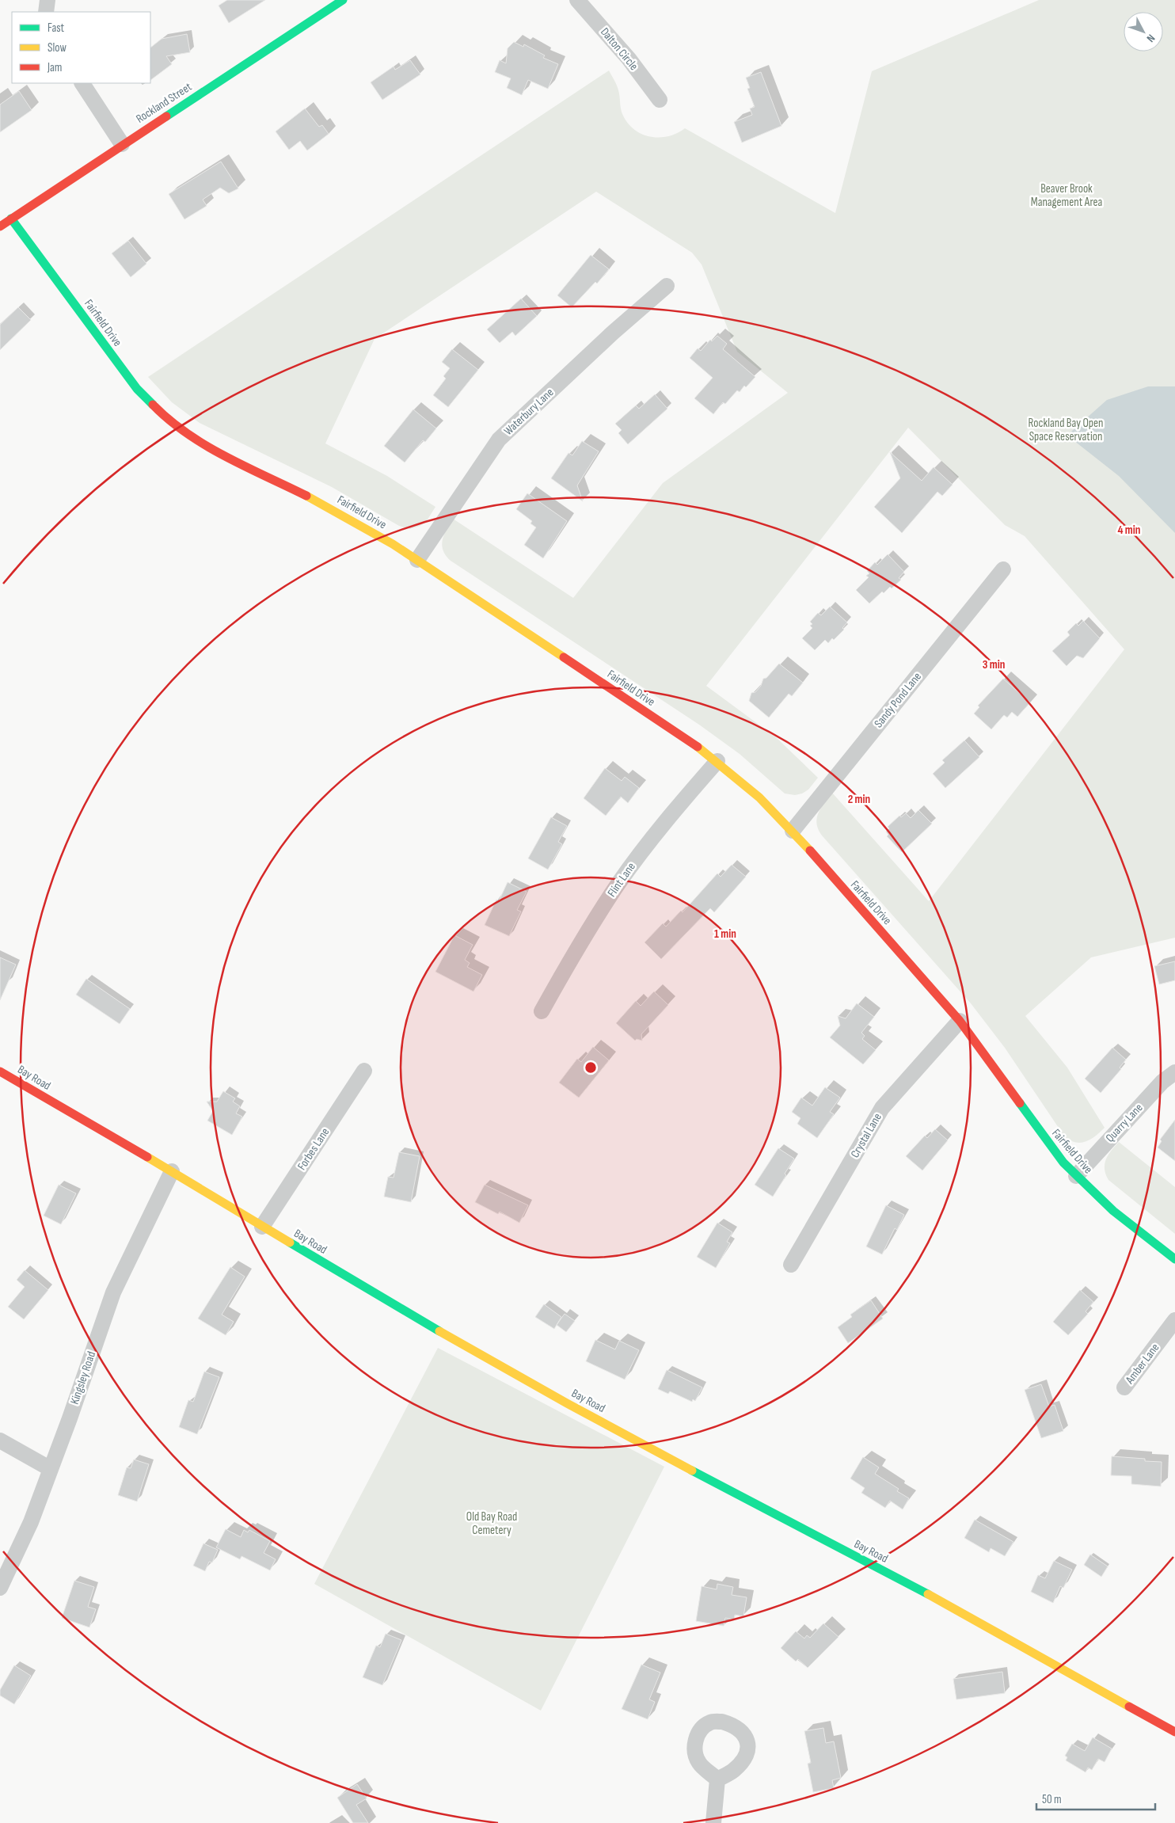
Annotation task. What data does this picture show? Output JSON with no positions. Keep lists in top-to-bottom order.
{
  "streets": {
    "street": [
      "Dalton Circle",
      "Rockland Street",
      "Fairfield Drive",
      "Waterbury Lane",
      "Sandy Pond Lane",
      "Flint Lane",
      "Bay Road",
      "Quarry Lane",
      "Crystal Lane",
      "Forbes Lane",
      "Amber Lane",
      "Kingsley Road"
    ]
  },
  "crossings": [
    ["Rockland Street", "Fairfield Drive"],
    ["Fairfield Drive", "Waterbury Lane"],
    ["Fairfield Drive", "Sandy Pond Lane"],
    ["Fairfield Drive", "Flint Lane"],
    ["Fairfield Drive", "Quarry Lane"],
    ["Fairfield Drive", "Crystal Lane"],
    ["Bay Road", "Forbes Lane"],
    ["Bay Road", "Kingsley Road"]
  ],
  "parks": ["Beaver Brook Management Area", "Rockland Bay Open Space Reservation", "Old Bay Road Cemetery"],
  "legend": ["Fast", "Slow", "Jam"],
  "scale_bar": "50 m",
  "north": "bottom right",
  "rings": [
    "4 min",
    "3 min",
    "2 min",
    "1 min"
  ]
}
